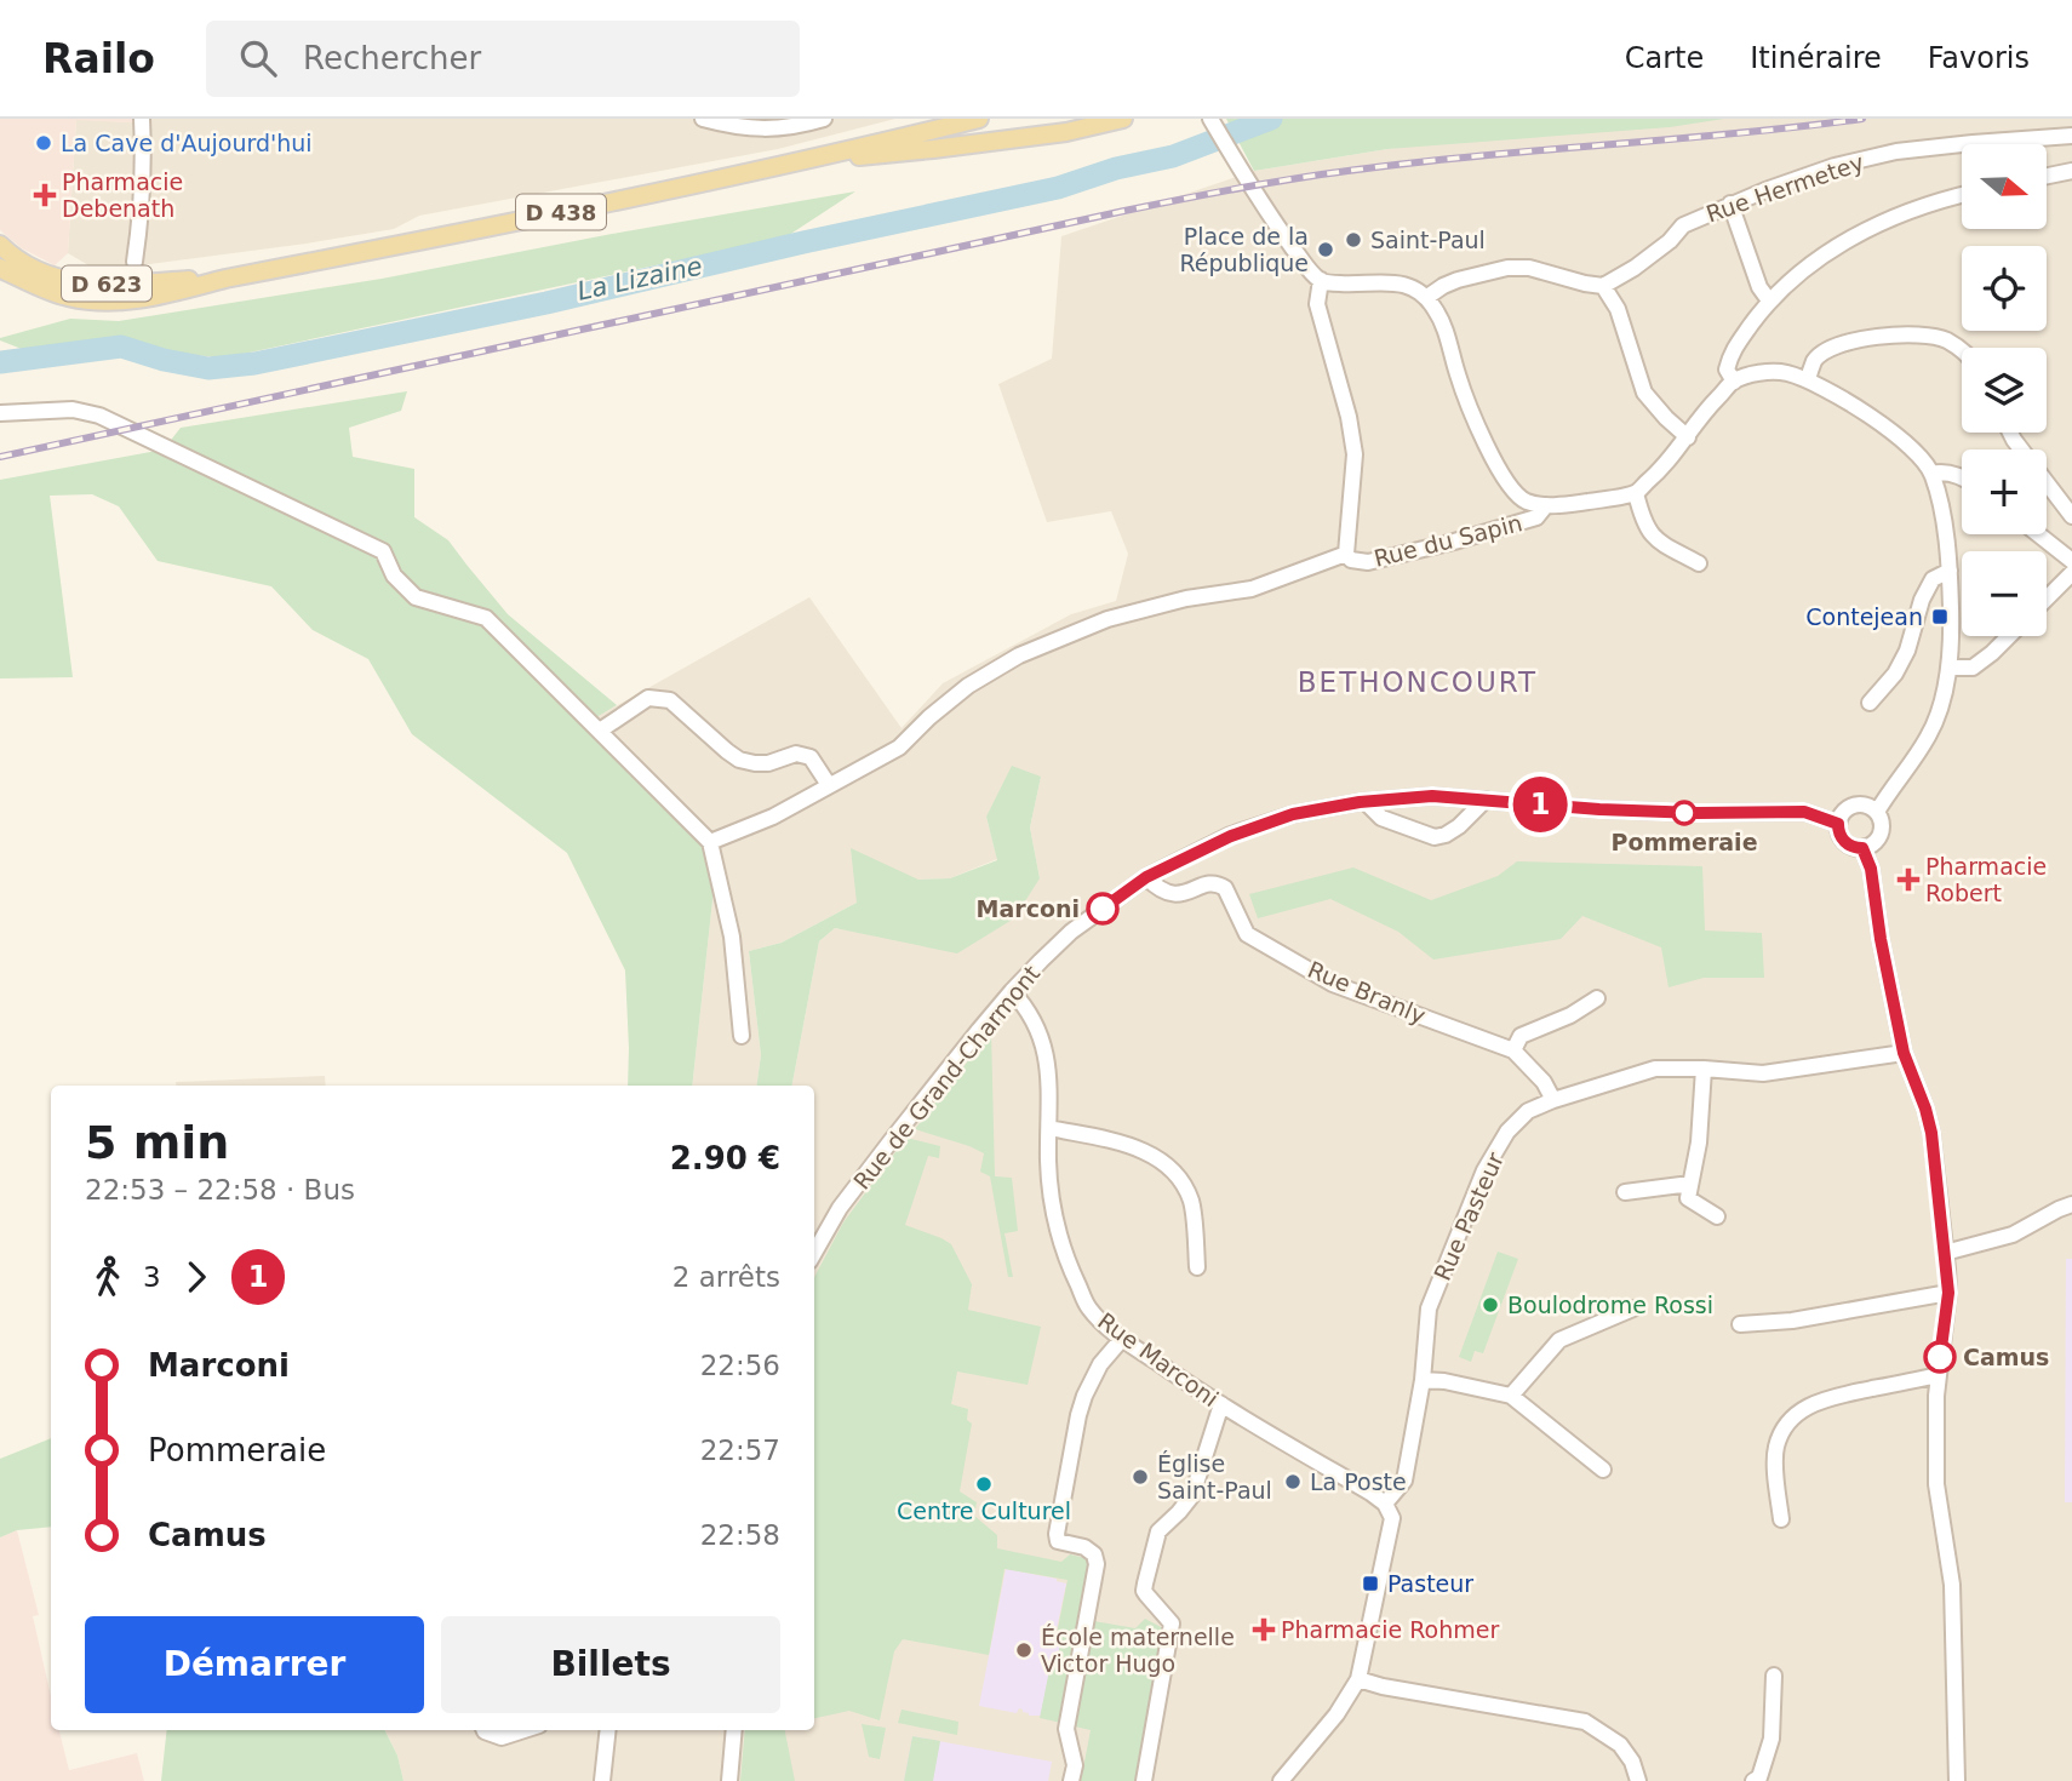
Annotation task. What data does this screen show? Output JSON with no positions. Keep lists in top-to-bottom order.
{
  "streets": {
    "main road": ["D 438", "D 623"],
    "street": [
      "Rue Hermetey",
      "Rue du Sapin",
      "Rue Branly",
      "Rue de Grand-Charmont",
      "Rue Pasteur",
      "Rue Marconi"
    ]
  },
  "crossings": [
    ["D 438", "D 623"],
    ["Rue Branly", "Rue de Grand-Charmont"],
    ["Rue Branly", "Rue Pasteur"],
    ["Rue de Grand-Charmont", "Rue Marconi"],
    ["Rue Pasteur", "Rue Marconi"]
  ],
  "districts": ["BETHONCOURT"],
  "water": ["La Lizaine"],
  "places": {
    "other": [
      "La Cave d'Aujourd'hui",
      "Saint-Paul",
      "Place de la République",
      "Pommeraie",
      "Marconi",
      "Boulodrome Rossi",
      "Camus",
      "Église Saint-Paul",
      "La Poste",
      "Centre Culturel",
      "École maternelle Victor Hugo"
    ],
    "health": ["Pharmacie Debenath", "Pharmacie Robert", "Pharmacie Rohmer"],
    "transit": ["Contejean", "Pasteur"]
  },
  "lines": ["bus line 1"],
  "north": "right",
  "page": {
    "header": "Railo",
    "search": "Rechercher",
    "nav": ["Carte", "Itinéraire", "Favoris"],
    "on_map": "1",
    "map_buttons": ["+", "−"],
    "heading": ["5 min", "22:53 – 22:58 · Bus", "2.90 €"],
    "legs": ["3", "1", "2 arrêts"],
    "list": [
      {
        "name": "Marconi",
        "value": "22:56"
      },
      {
        "name": "Pommeraie",
        "value": "22:57"
      },
      {
        "name": "Camus",
        "value": "22:58"
      }
    ],
    "buttons": ["Démarrer", "Billets"]
  }
}
